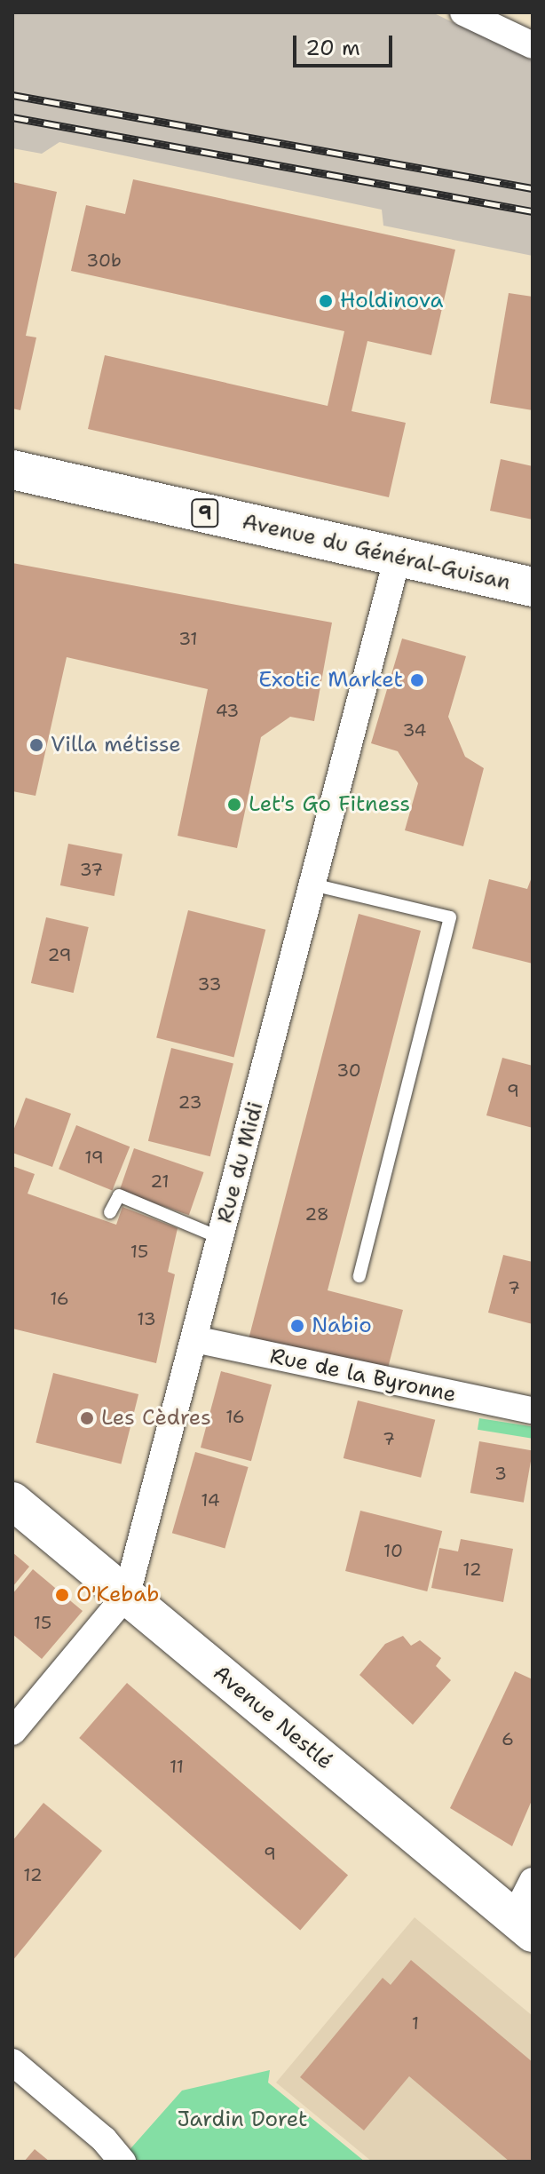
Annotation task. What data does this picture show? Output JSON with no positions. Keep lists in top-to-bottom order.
{
  "streets": {
    "main road": ["9", "Avenue du Général-Guisan"],
    "street": ["Rue du Midi", "Rue de la Byronne", "Avenue Nestlé"]
  },
  "crossings": [
    ["Avenue du Général-Guisan", "Rue du Midi"],
    ["Rue du Midi", "Rue de la Byronne"],
    ["Rue du Midi", "Avenue Nestlé"]
  ],
  "parks": ["Jardin Doret"],
  "places": [
    "Holdinova",
    "Exotic Market",
    "Villa métisse",
    "Let's Go Fitness",
    "Nabio",
    "Les Cèdres",
    "O'Kebab"
  ],
  "house_numbers": [
    "30b",
    "31",
    "43",
    "34",
    "37",
    "29",
    "33",
    "30",
    "9",
    "23",
    "19",
    "21",
    "28",
    "15",
    "7",
    "16",
    "13",
    "16",
    "7",
    "3",
    "14",
    "10",
    "12",
    "15",
    "6",
    "11",
    "9",
    "12",
    "1"
  ],
  "scale_bar": "20 m"
}
